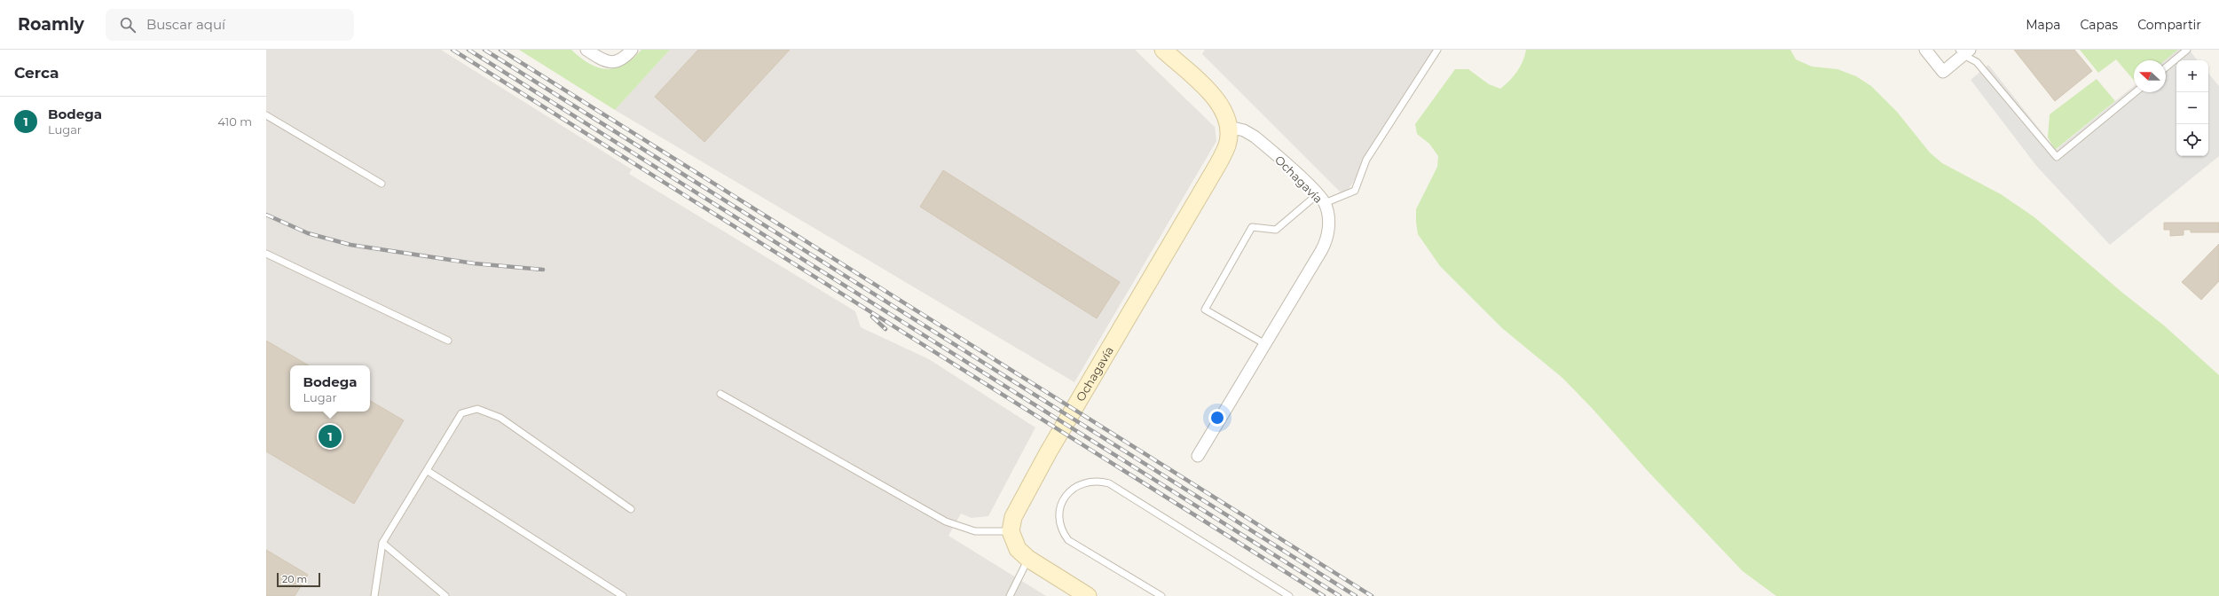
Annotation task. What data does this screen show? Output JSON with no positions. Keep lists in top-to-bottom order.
{
  "streets": {
    "main road": ["Ochagavía"]
  },
  "scale_bar": "20 m",
  "north": "left",
  "page": {
    "header": "Roamly",
    "search": "Buscar aquí",
    "nav": ["Mapa", "Capas", "Compartir"],
    "heading": "Cerca",
    "map_buttons": ["+", "−"],
    "list": [
      {
        "mark": "1",
        "name": "Bodega",
        "note": "Lugar",
        "value": "410 m"
      }
    ],
    "popup": ["Bodega", "Lugar"],
    "pins": "1",
    "scale": "20 m"
  }
}
